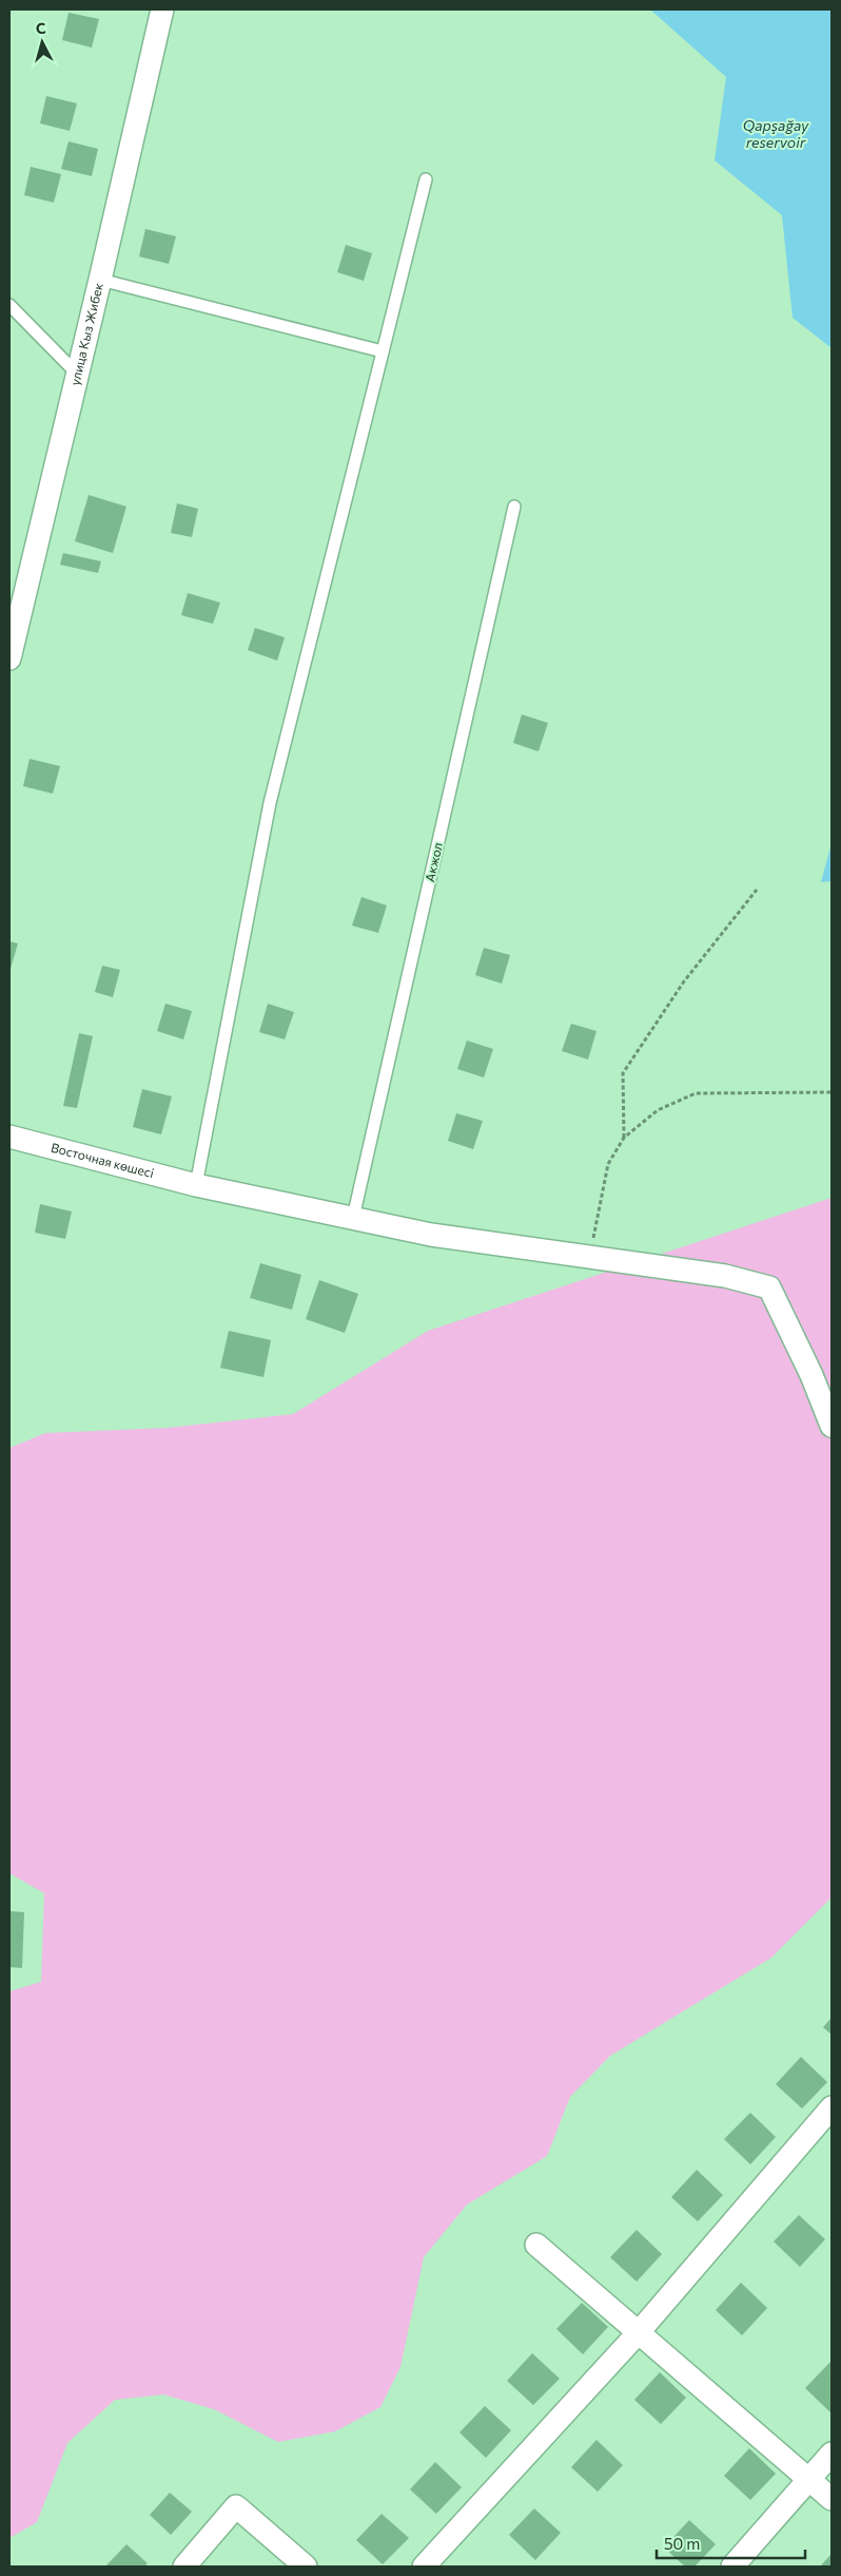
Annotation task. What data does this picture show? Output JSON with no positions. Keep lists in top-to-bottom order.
{
  "streets": {
    "street": ["улица Кыз Жибек", "Восточная көшесі"],
    "lane": ["Акжол"]
  },
  "crossings": [
    ["Акжол", "Восточная көшесі"]
  ],
  "water": ["Qapşağay reservoir"],
  "scale_bar": "50 m",
  "north": "top"
}
